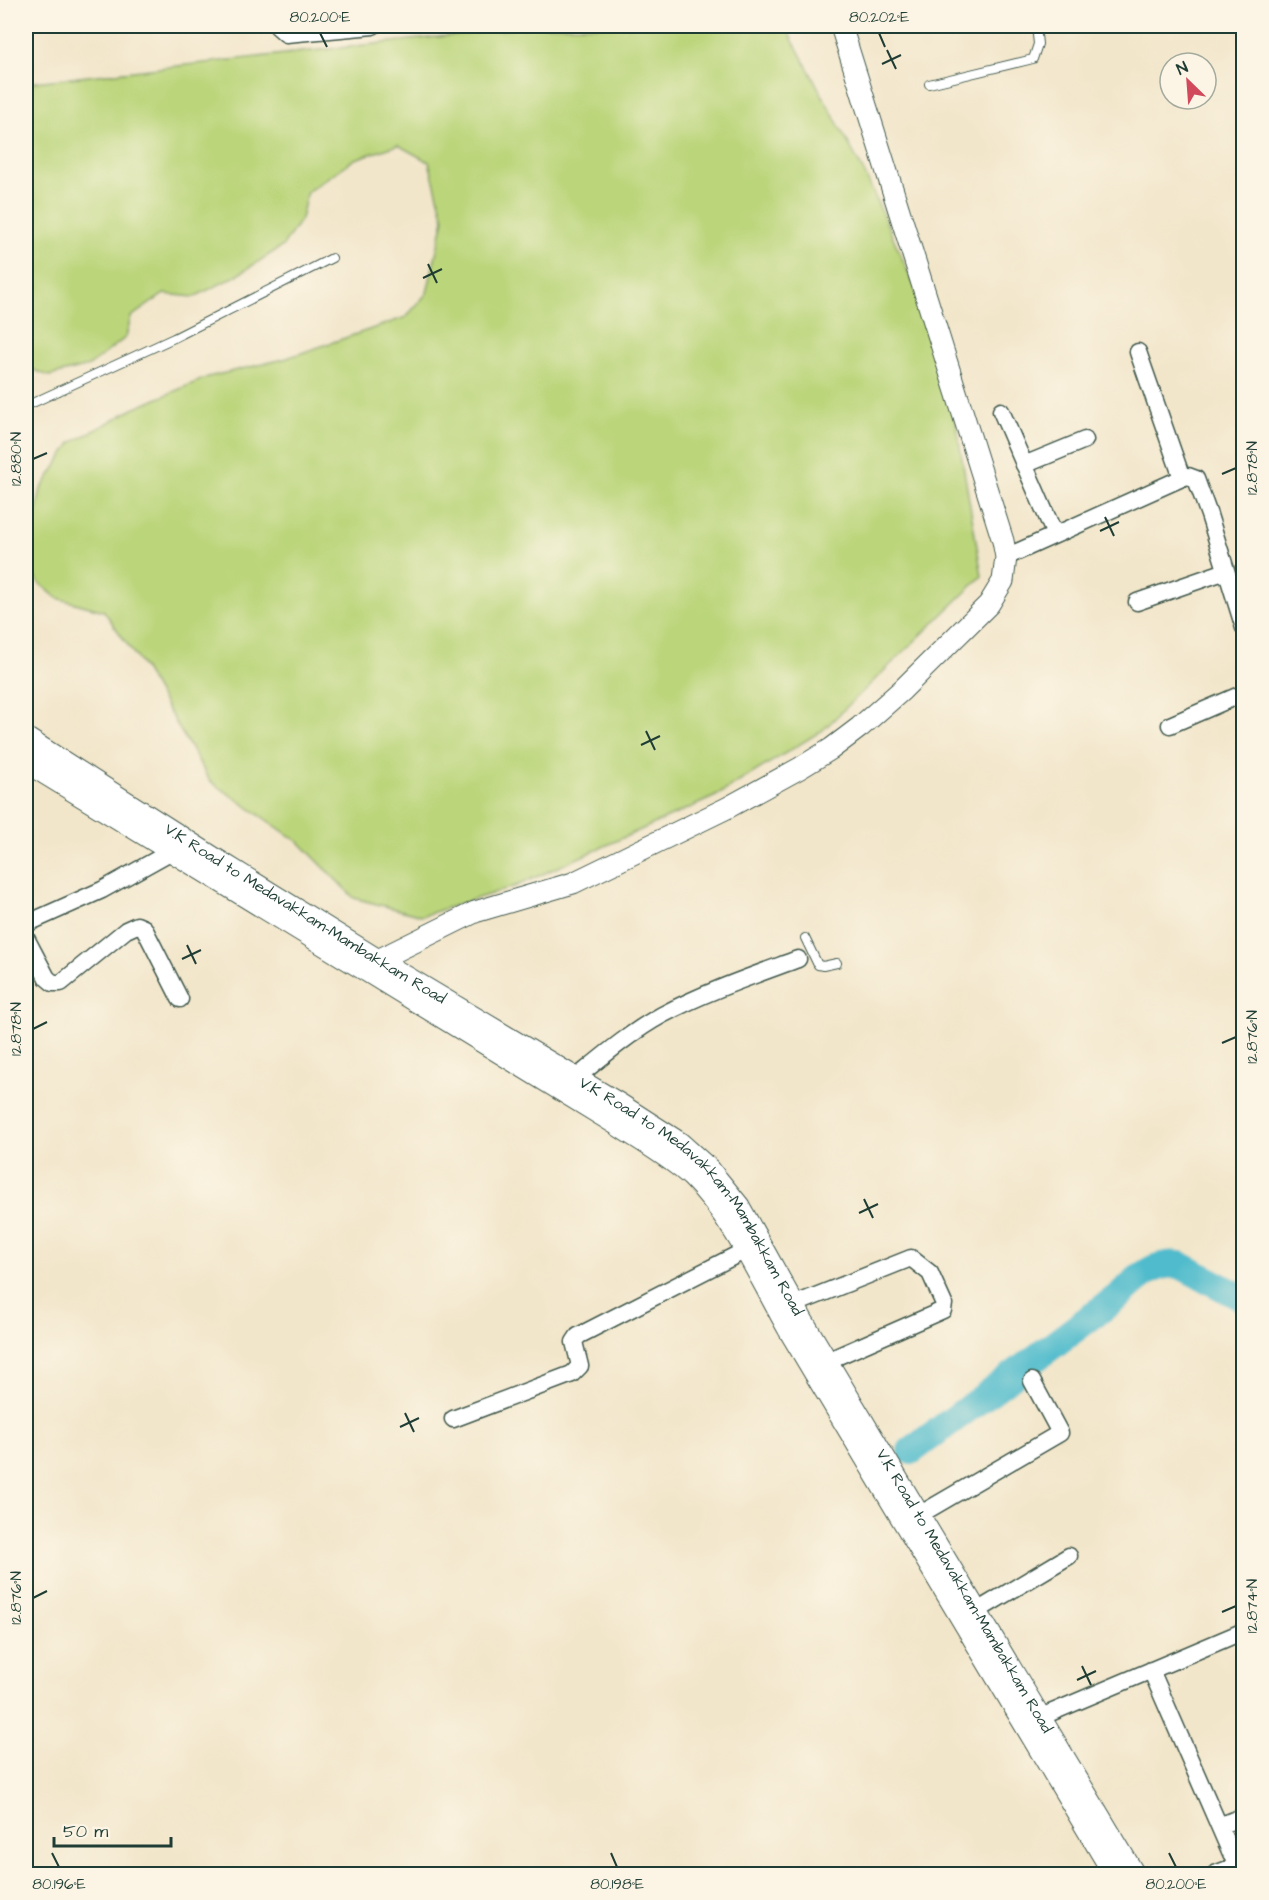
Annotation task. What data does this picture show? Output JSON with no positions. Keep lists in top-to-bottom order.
{
  "streets": {
    "street": ["V.K Road to Medavakkam-Mambakkam Road"]
  },
  "scale_bar": "50 m",
  "north": "top left",
  "coordinates": [
    "80.200°E",
    "80.202°E",
    "12.880°N",
    "12.878°N",
    "12.876°N",
    "12.874°N",
    "80.196°E",
    "80.198°E"
  ]
}
